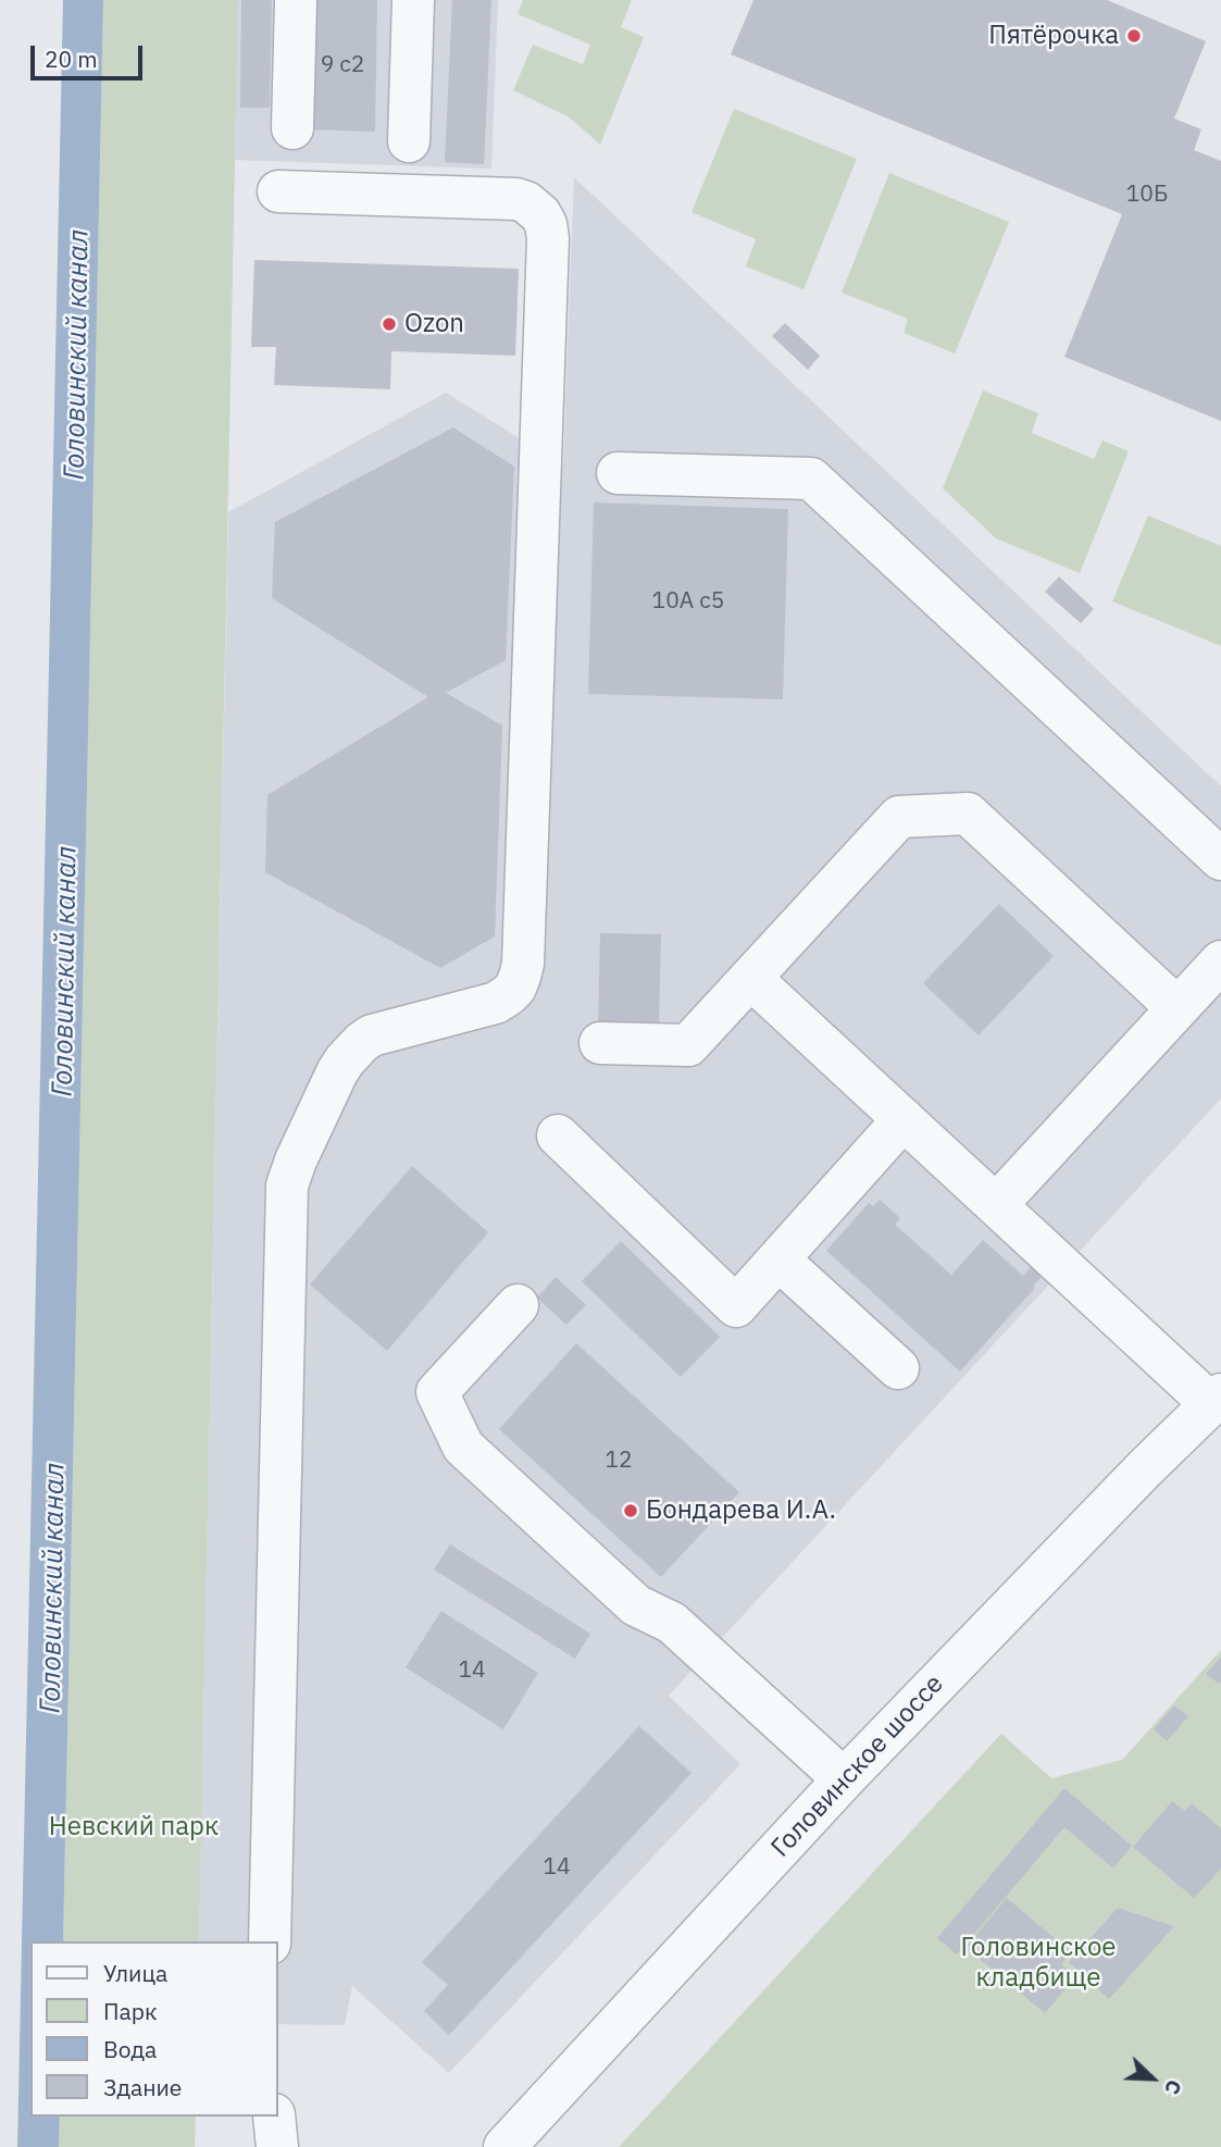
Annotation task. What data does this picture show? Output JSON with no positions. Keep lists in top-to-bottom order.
{
  "streets": {
    "street": ["Головинское шоссе"]
  },
  "water": ["Головинский канал"],
  "parks": ["Невский парк", "Головинское кладбище"],
  "places": ["Пятёрочка", "Ozon", "Бондарева И.А."],
  "house_numbers": [
    "9 с2",
    "10Б",
    "10А с5",
    "12",
    "14",
    "14"
  ],
  "legend": [
    "Улица",
    "Парк",
    "Вода",
    "Здание"
  ],
  "scale_bar": "20 m",
  "north": "bottom right"
}
